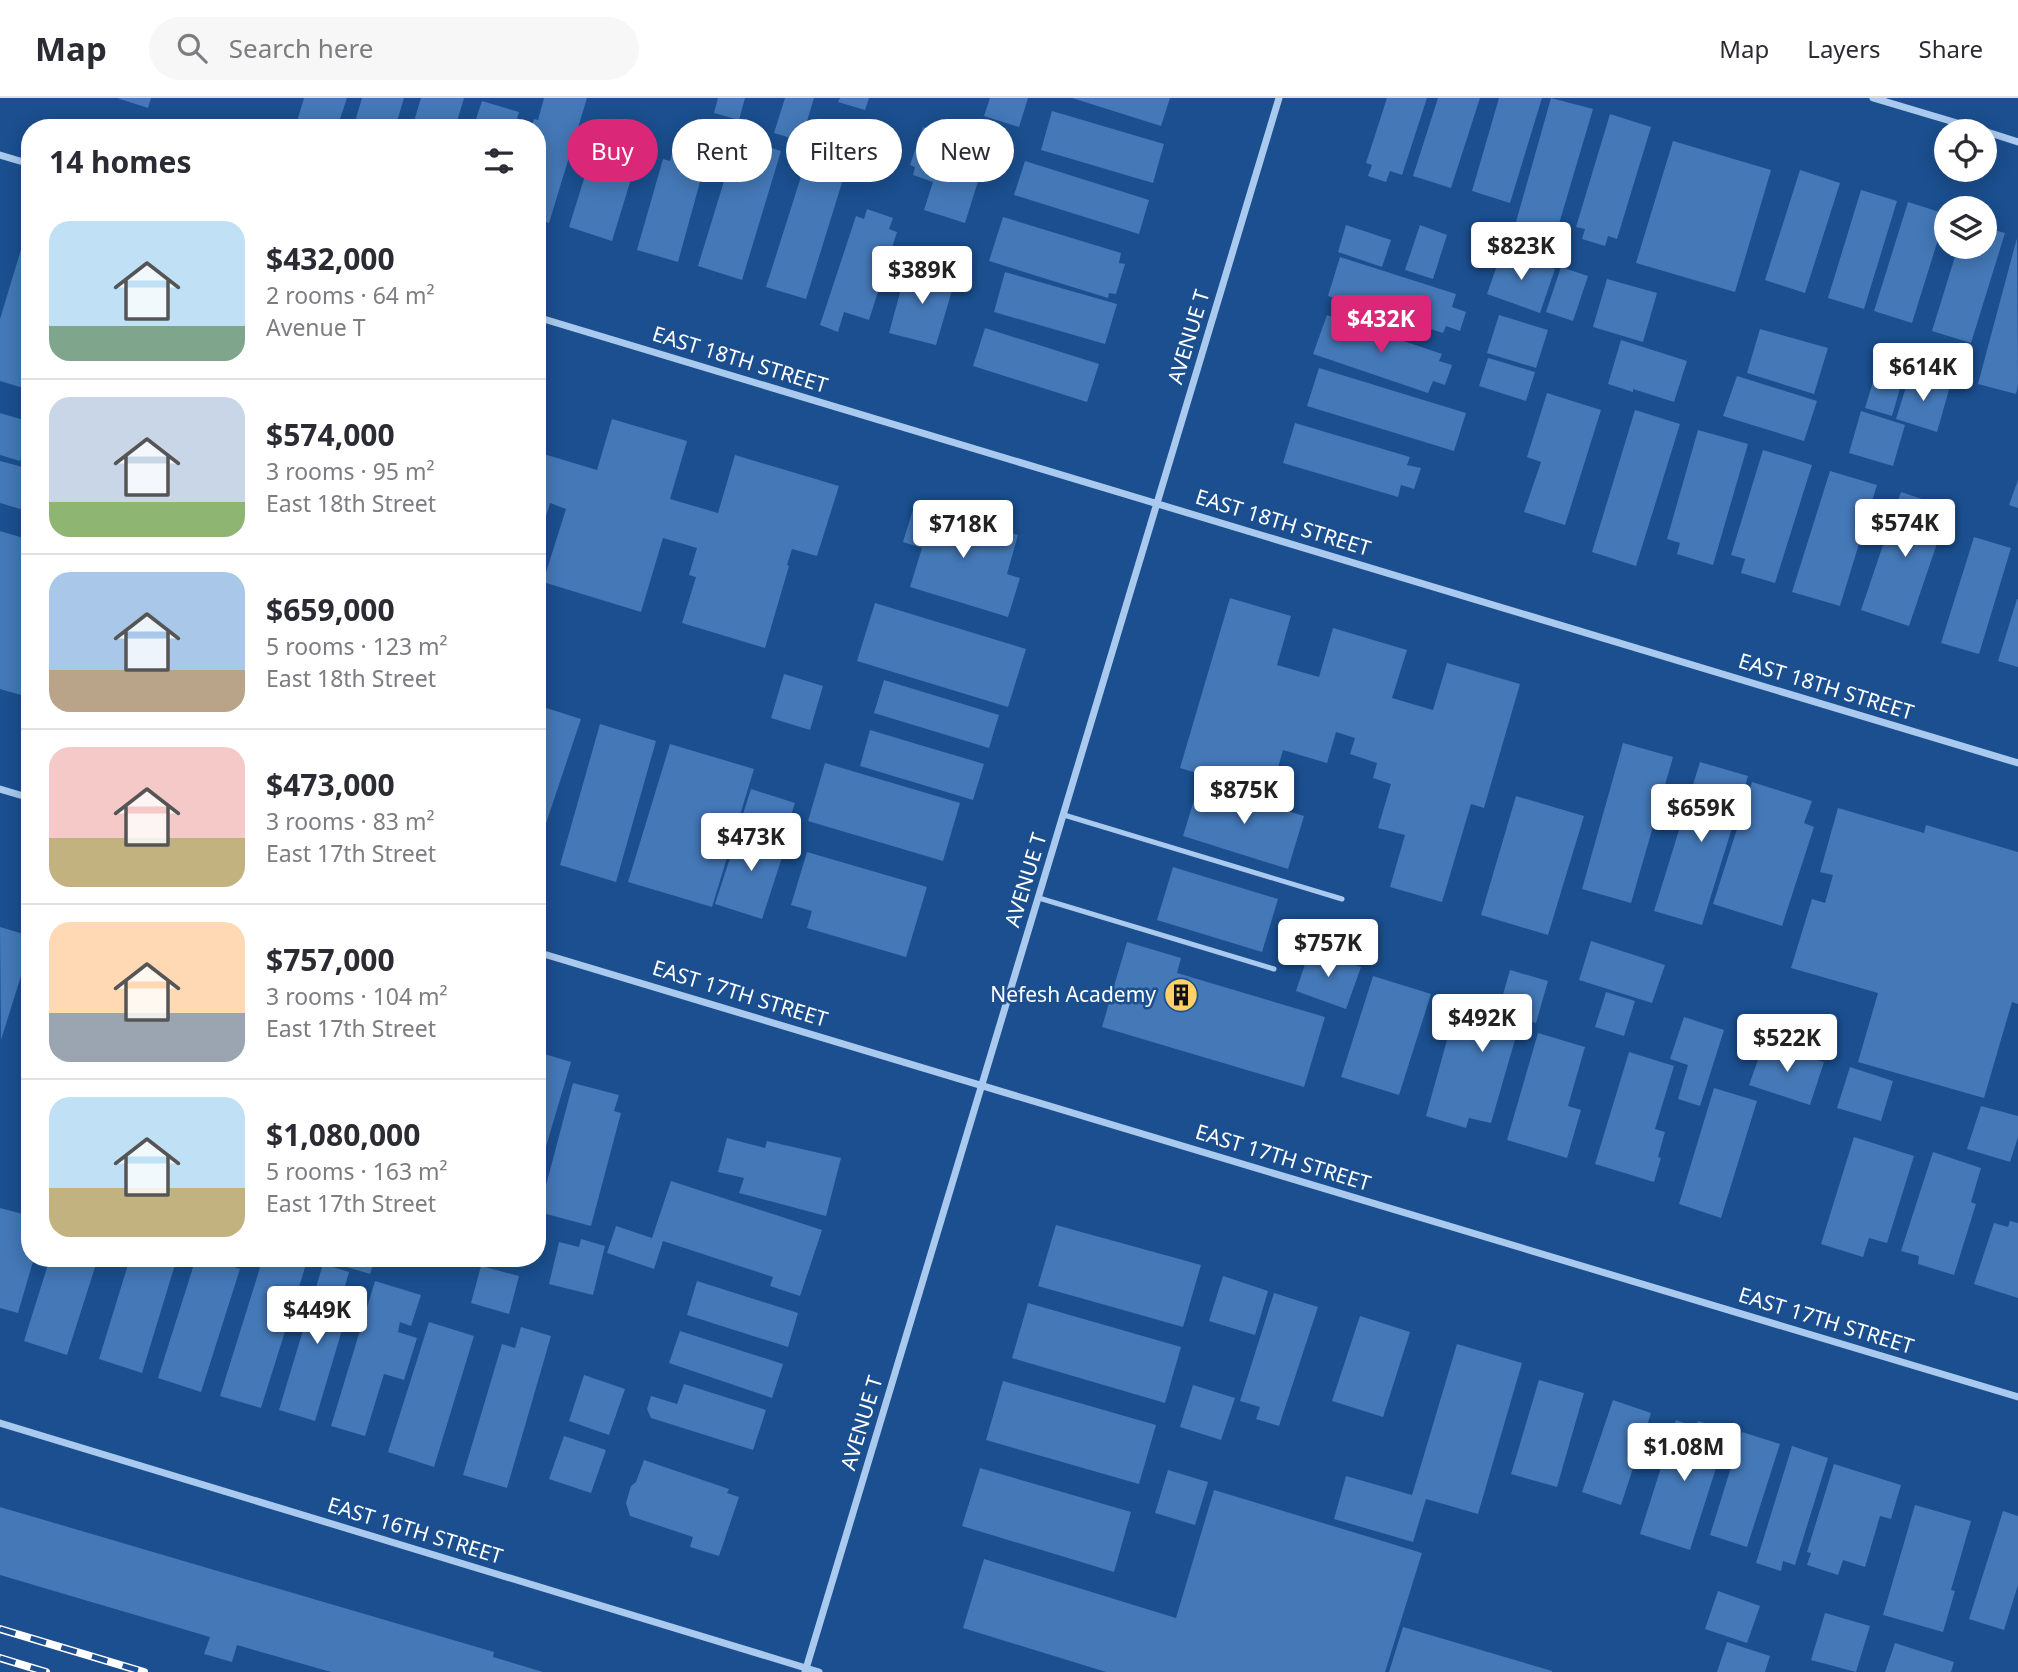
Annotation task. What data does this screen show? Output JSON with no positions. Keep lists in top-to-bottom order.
{
  "streets": {
    "street": [
      "AVENUE T",
      "EAST 18TH STREET",
      "EAST 17TH STREET",
      "EAST 16TH STREET"
    ]
  },
  "crossings": [
    ["AVENUE T", "EAST 18TH STREET"],
    ["AVENUE T", "EAST 17TH STREET"],
    ["AVENUE T", "EAST 16TH STREET"]
  ],
  "places": {
    "building": ["Nefesh Academy"]
  },
  "page": {
    "header": "Map",
    "search": "Search here",
    "nav": ["Map", "Layers", "Share"],
    "chip": [
      "Buy",
      "Rent",
      "Filters",
      "New"
    ],
    "heading": "14 homes",
    "list": [
      {
        "name": "$432,000",
        "note": "2 rooms · 64 m² · Avenue T"
      },
      {
        "name": "$574,000",
        "note": "3 rooms · 95 m² · East 18th Street"
      },
      {
        "name": "$659,000",
        "note": "5 rooms · 123 m² · East 18th Street"
      },
      {
        "name": "$473,000",
        "note": "3 rooms · 83 m² · East 17th Street"
      },
      {
        "name": "$757,000",
        "note": "3 rooms · 104 m² · East 17th Street"
      },
      {
        "name": "$1,080,000",
        "note": "5 rooms · 163 m² · East 17th Street"
      }
    ],
    "price": [
      "$823K",
      "$389K",
      "$432K",
      "$614K",
      "$574K",
      "$718K",
      "$875K",
      "$659K",
      "$473K",
      "$757K",
      "$492K",
      "$522K",
      "$449K",
      "$1.08M"
    ]
  }
}
